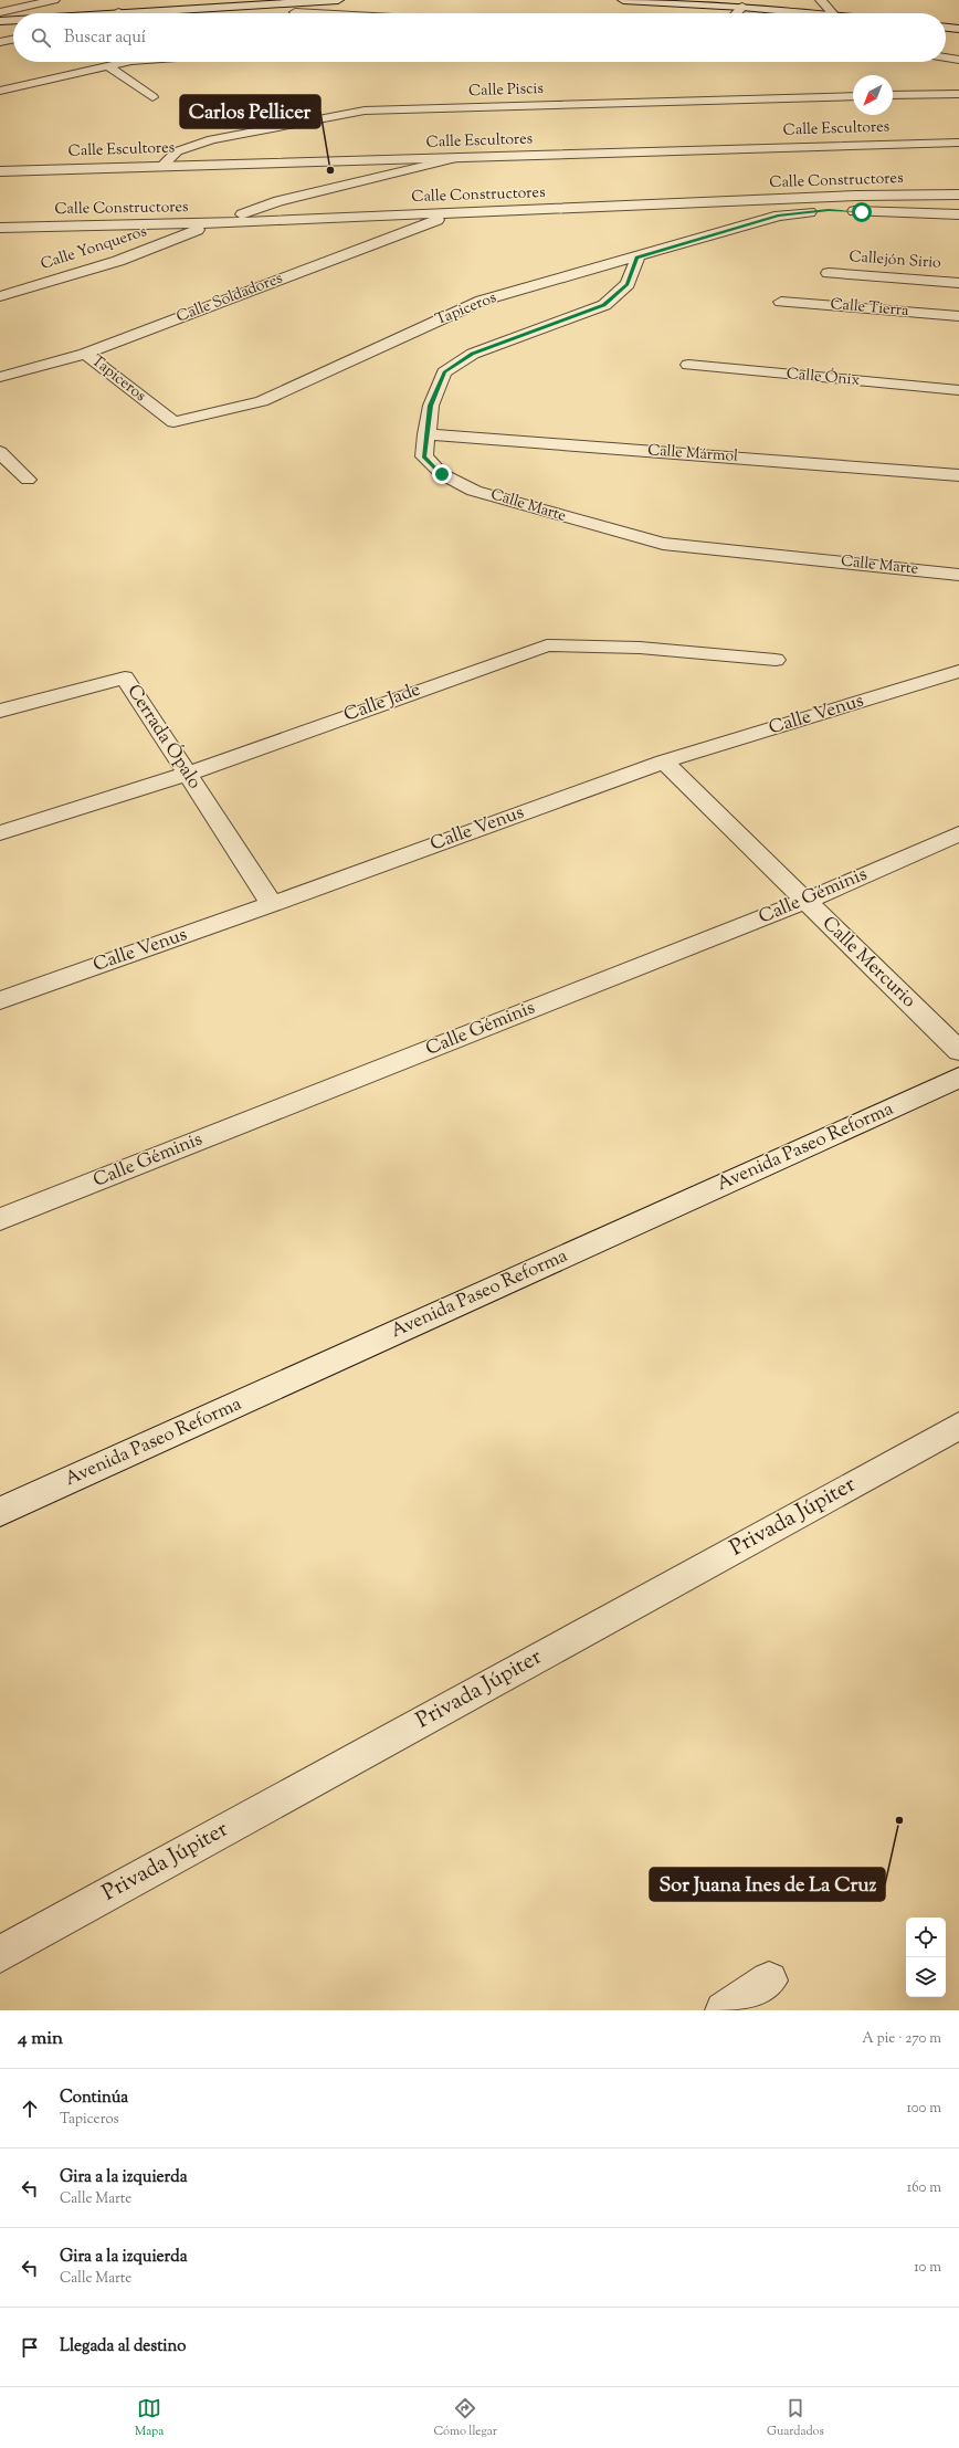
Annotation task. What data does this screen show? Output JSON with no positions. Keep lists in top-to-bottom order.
{
  "streets": {
    "street": [
      "Calle Piscis",
      "Calle Escultores",
      "Calle Constructores",
      "Calle Yonqueros",
      "Callejón Sirio",
      "Calle Soldadores",
      "Calle Tierra",
      "Tapiceros",
      "Calle Ónix",
      "Calle Mármol",
      "Calle Marte",
      "Calle Jade",
      "Calle Venus",
      "Cerrada Ópalo",
      "Calle Géminis",
      "Calle Mercurio",
      "Avenida Paseo Reforma",
      "Privada Júpiter"
    ]
  },
  "crossings": [
    ["Calle Piscis", "Calle Escultores"],
    ["Calle Escultores", "Calle Yonqueros"],
    ["Calle Constructores", "Calle Yonqueros"],
    ["Calle Constructores", "Calle Soldadores"],
    ["Calle Soldadores", "Tapiceros"],
    ["Tapiceros", "Calle Marte"],
    ["Calle Mármol", "Calle Marte"],
    ["Calle Jade", "Cerrada Ópalo"],
    ["Calle Venus", "Cerrada Ópalo"],
    ["Calle Venus", "Calle Mercurio"],
    ["Calle Géminis", "Calle Mercurio"]
  ],
  "places": ["Carlos Pellicer", "Sor Juana Ines de La Cruz"],
  "north": "bottom left",
  "page": {
    "search": "Buscar aquí",
    "heading": ["4 min", "A pie · 270 m"],
    "list": [
      ["Continúa", "Tapiceros", "100 m"],
      ["Gira a la izquierda", "Calle Marte", "160 m"],
      ["Gira a la izquierda", "Calle Marte", "10 m"],
      "Llegada al destino"
    ],
    "nav": ["Mapa", "Cómo llegar", "Guardados"]
  }
}
